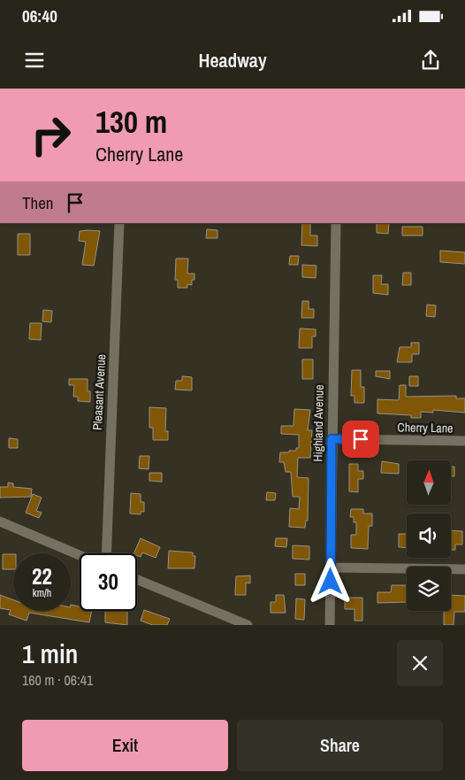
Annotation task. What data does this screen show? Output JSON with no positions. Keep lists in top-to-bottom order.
{
  "streets": {
    "street": ["Pleasant Avenue", "Highland Avenue", "Cherry Lane"]
  },
  "crossings": [
    ["Highland Avenue", "Cherry Lane"]
  ],
  "north": "top",
  "page": {
    "status": "06:40",
    "header": "Headway",
    "turn": ["130 m", "Cherry Lane"],
    "then": "Then",
    "speed": "22 km/h",
    "limit": "30",
    "heading": ["1 min", "160 m · 06:41"],
    "buttons": ["Exit", "Share"]
  }
}
